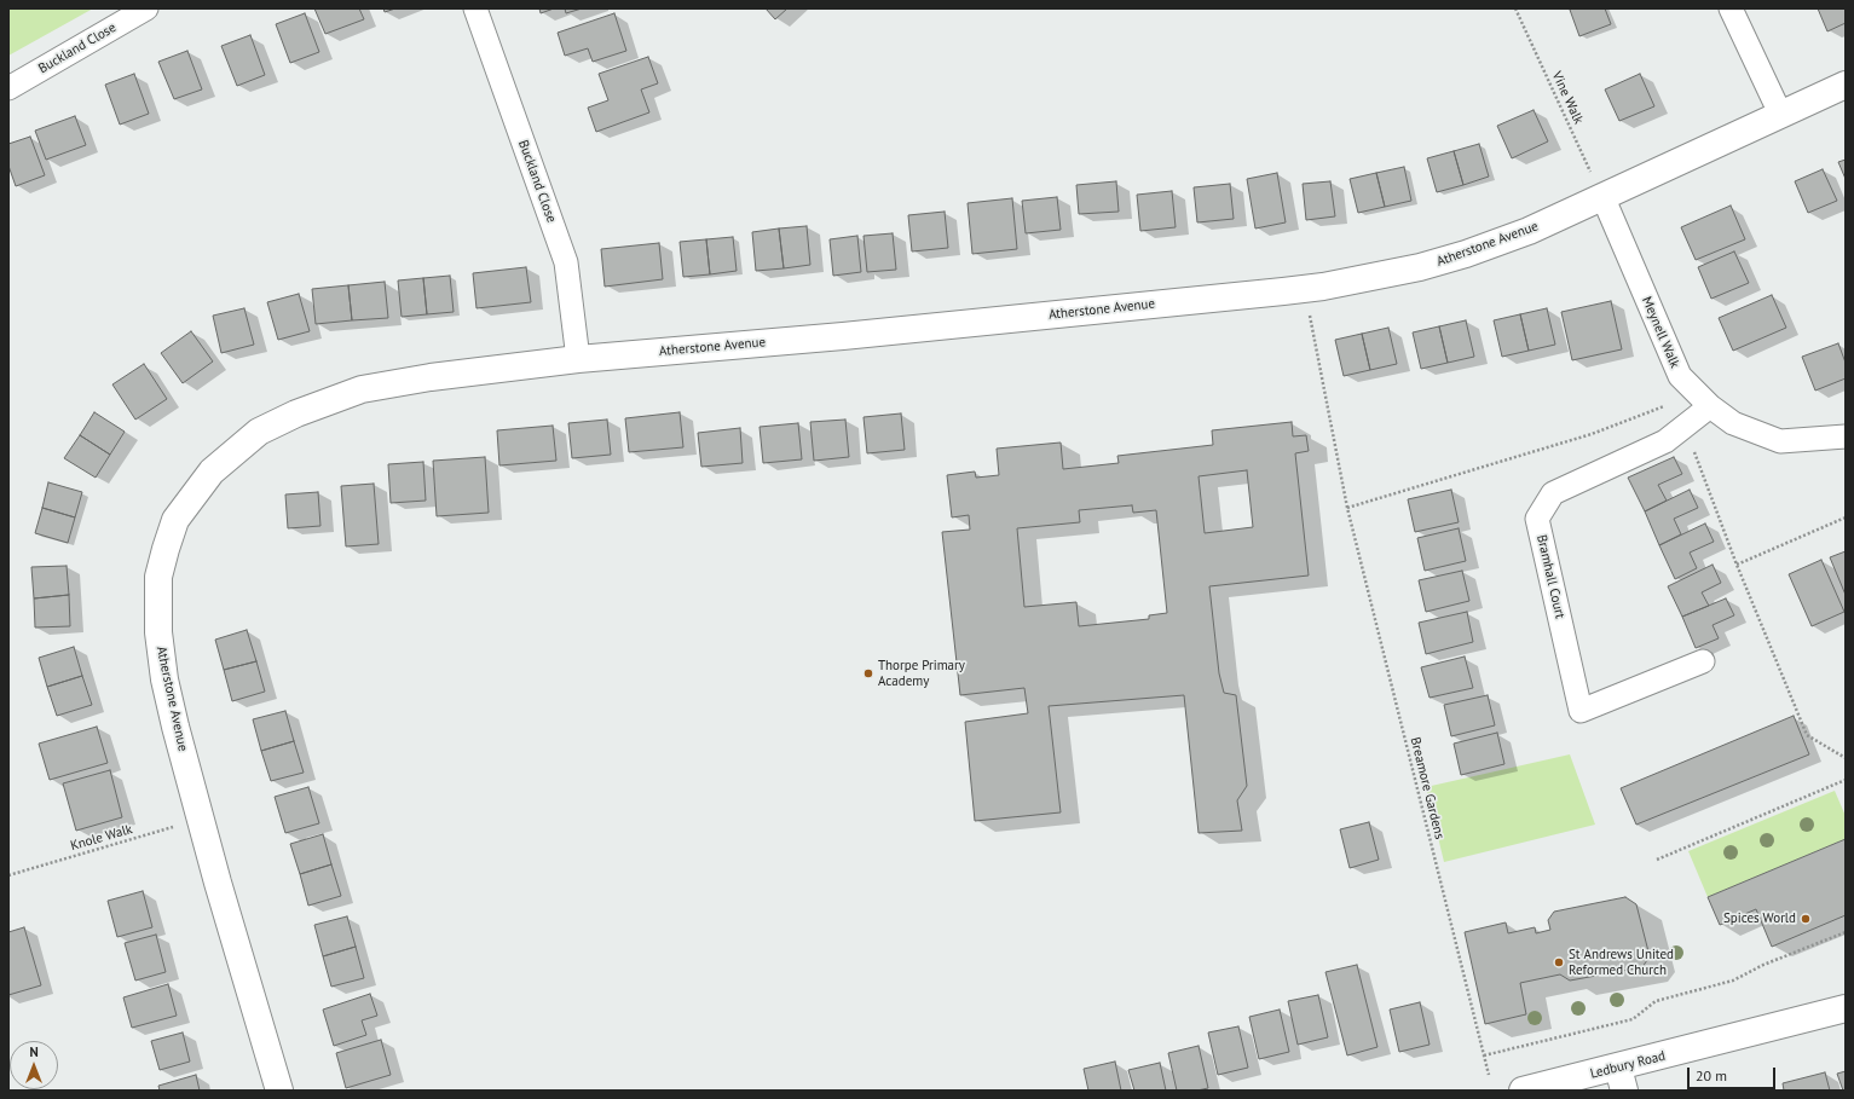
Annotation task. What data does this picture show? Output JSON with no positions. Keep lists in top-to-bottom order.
{
  "streets": {
    "street": [
      "Buckland Close",
      "Atherstone Avenue",
      "Meynell Walk",
      "Bramhall Court",
      "Ledbury Road"
    ],
    "path": ["Vine Walk", "Breamore Gardens", "Knole Walk"]
  },
  "crossings": [
    ["Buckland Close", "Atherstone Avenue"],
    ["Vine Walk", "Atherstone Avenue"],
    ["Vine Walk", "Meynell Walk"],
    ["Atherstone Avenue", "Meynell Walk"],
    ["Atherstone Avenue", "Knole Walk"],
    ["Meynell Walk", "Bramhall Court"]
  ],
  "places": ["Thorpe Primary Academy", "Spices World", "St Andrews United Reformed Church"],
  "scale_bar": "20 m",
  "north": "top"
}
